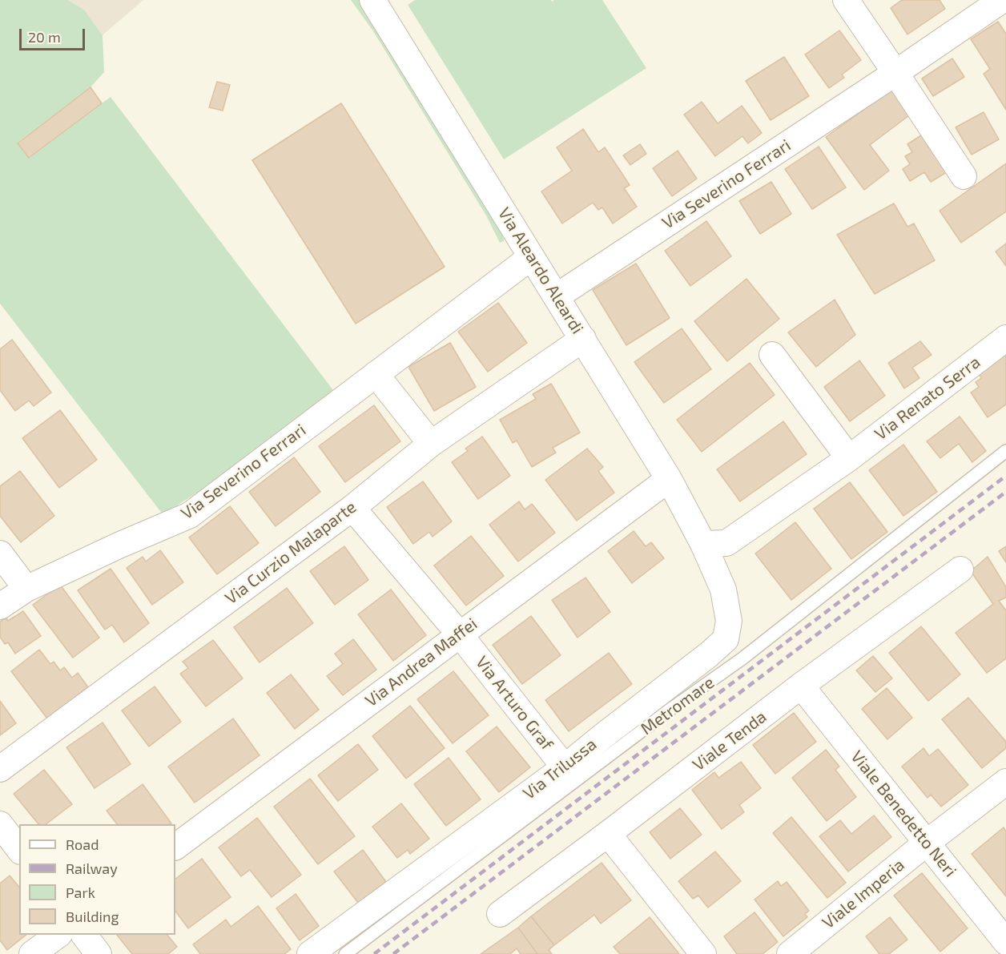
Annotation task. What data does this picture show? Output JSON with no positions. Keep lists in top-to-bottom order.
{
  "streets": {
    "street": [
      "Via Severino Ferrari",
      "Via Aleardo Aleardi",
      "Via Renato Serra",
      "Via Curzio Malaparte",
      "Via Andrea Maffei",
      "Via Arturo Graf",
      "Viale Tenda",
      "Via Trilussa",
      "Viale Benedetto Neri",
      "Viale Imperia"
    ],
    "lane": ["Metromare"]
  },
  "crossings": [
    ["Via Severino Ferrari", "Via Aleardo Aleardi"],
    ["Via Aleardo Aleardi", "Via Renato Serra"],
    ["Via Aleardo Aleardi", "Via Curzio Malaparte"],
    ["Via Aleardo Aleardi", "Via Andrea Maffei"],
    ["Via Aleardo Aleardi", "Via Trilussa"],
    ["Via Renato Serra", "Via Trilussa"],
    ["Via Curzio Malaparte", "Via Arturo Graf"],
    ["Via Andrea Maffei", "Via Arturo Graf"],
    ["Via Arturo Graf", "Via Trilussa"],
    ["Viale Tenda", "Viale Benedetto Neri"],
    ["Viale Benedetto Neri", "Viale Imperia"]
  ],
  "legend": [
    "Road",
    "Railway",
    "Park",
    "Building"
  ],
  "scale_bar": "20 m"
}
